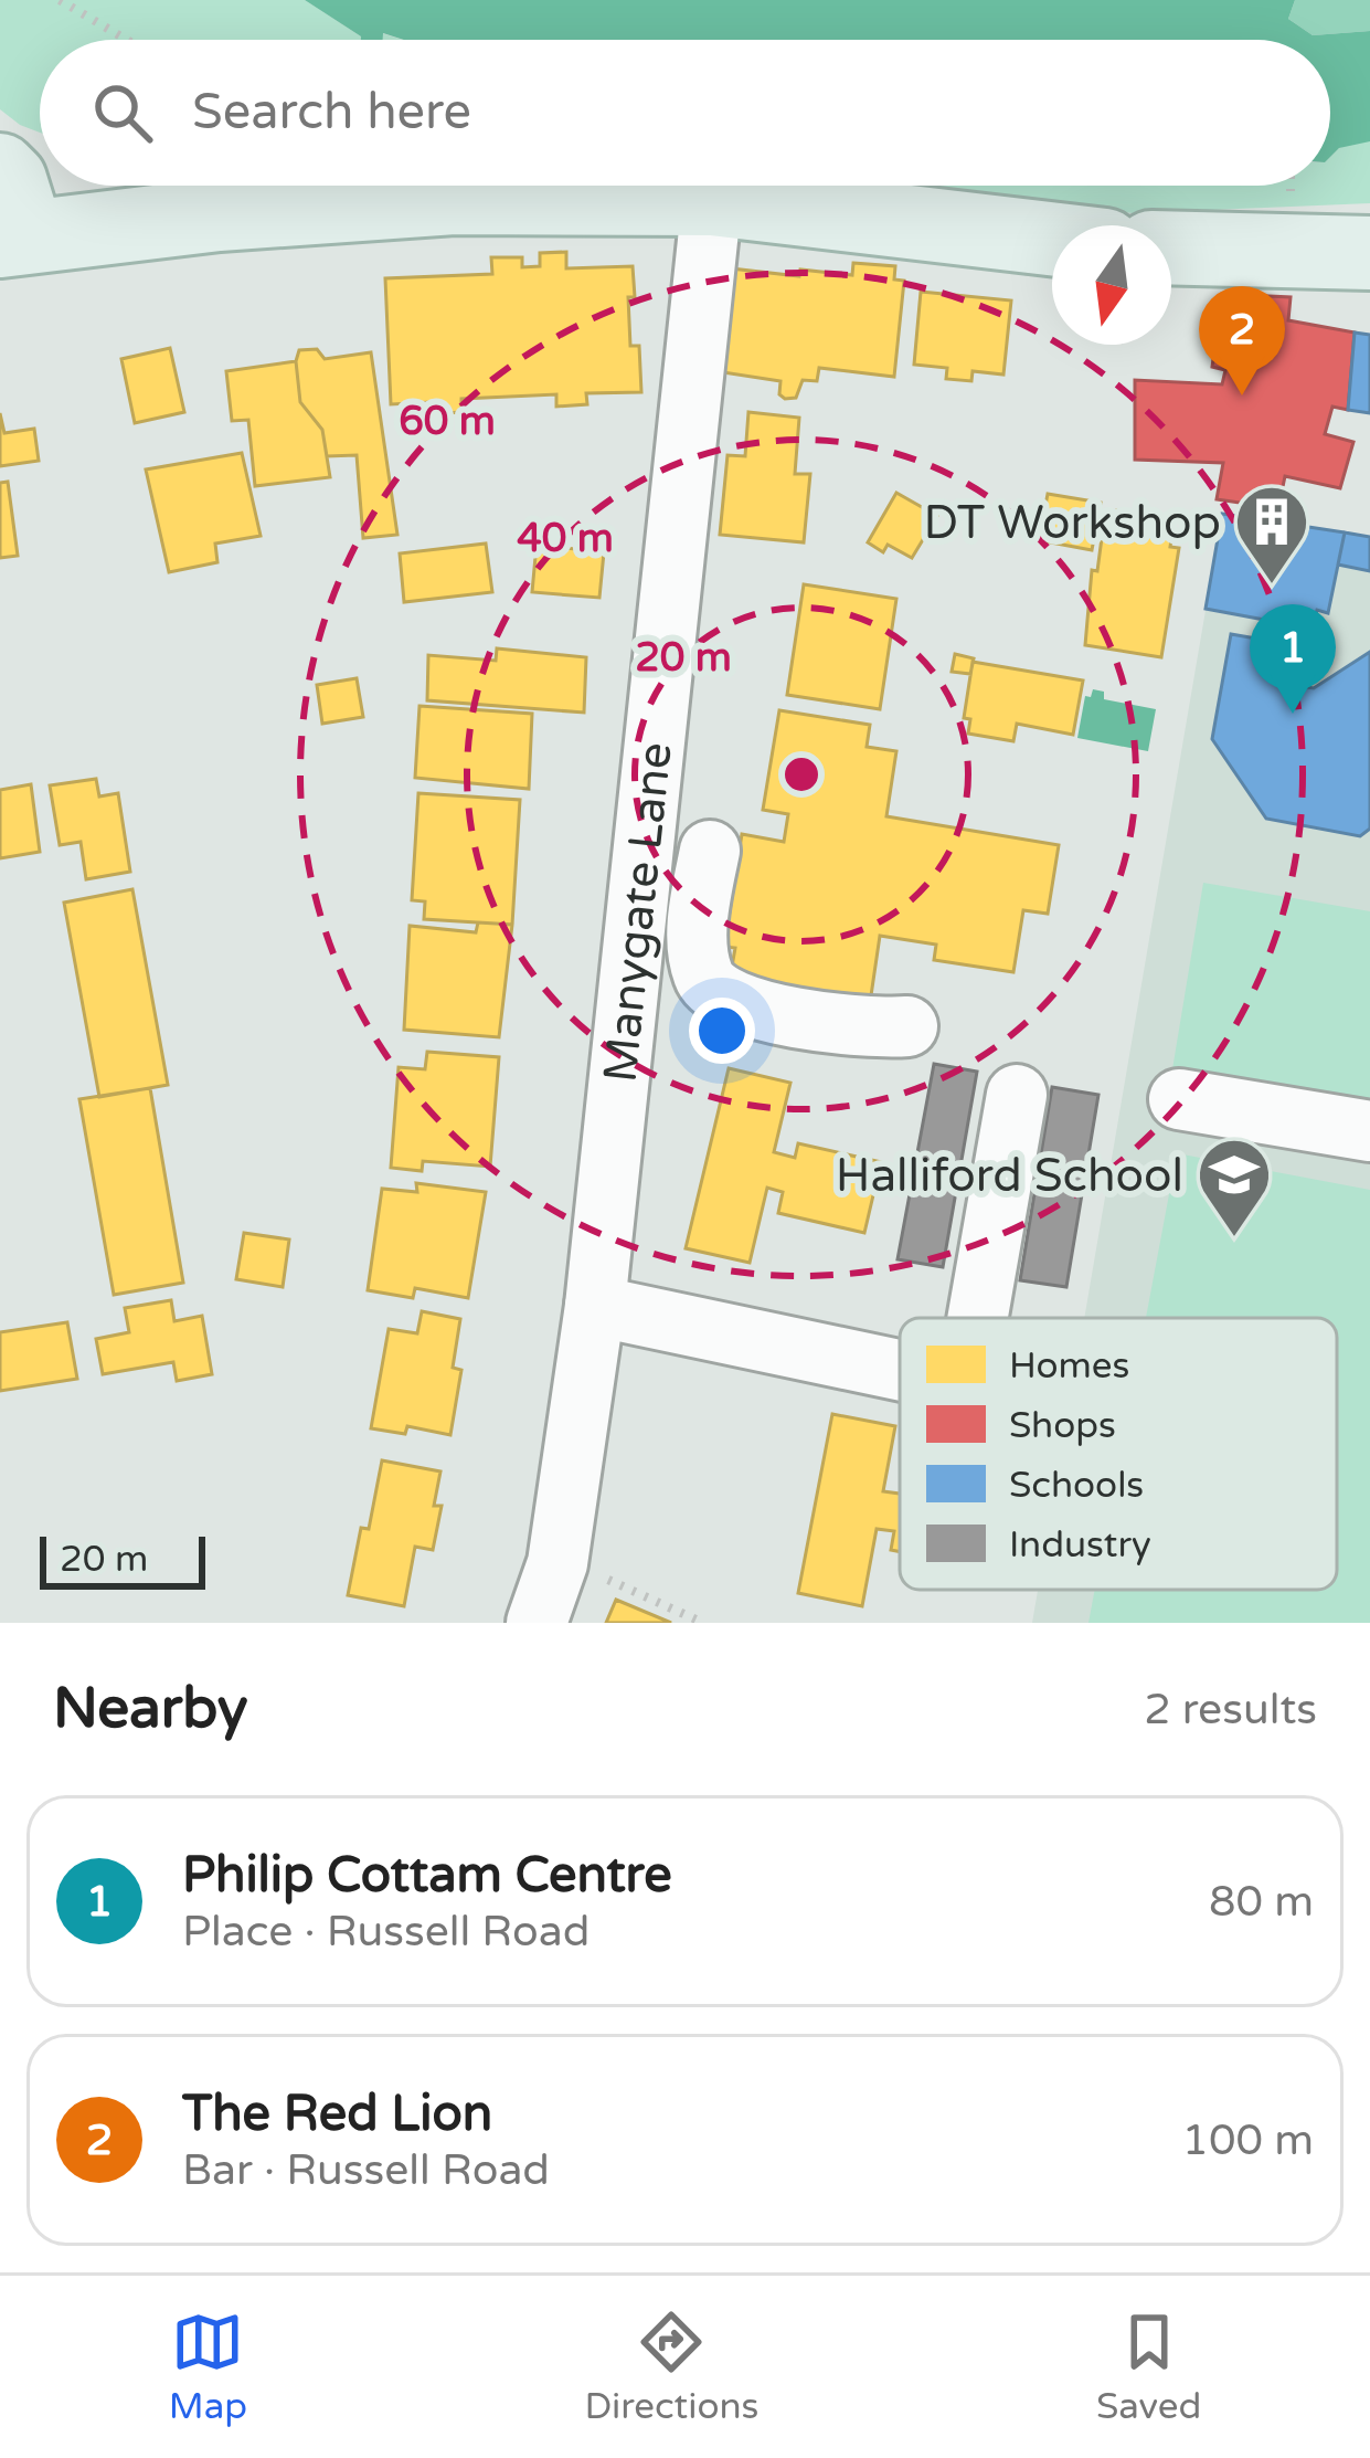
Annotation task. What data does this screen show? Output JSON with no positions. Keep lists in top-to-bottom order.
{
  "streets": {
    "street": ["Manygate Lane"]
  },
  "places": {
    "building": ["DT Workshop"],
    "school or university": ["Halliford School"]
  },
  "legend": [
    "Homes",
    "Shops",
    "Schools",
    "Industry"
  ],
  "scale_bar": "20 m",
  "north": "bottom",
  "page": {
    "search": "Search here",
    "pins": ["2", "1"],
    "scale": "20 m",
    "heading": ["Nearby", "2 results"],
    "list": [
      {
        "mark": "1",
        "name": "Philip Cottam Centre",
        "note": "Place · Russell Road",
        "value": "80 m"
      },
      {
        "mark": "2",
        "name": "The Red Lion",
        "note": "Bar · Russell Road",
        "value": "100 m"
      }
    ],
    "nav": ["Map", "Directions", "Saved"]
  },
  "rings": ["60 m", "40 m", "20 m"]
}
